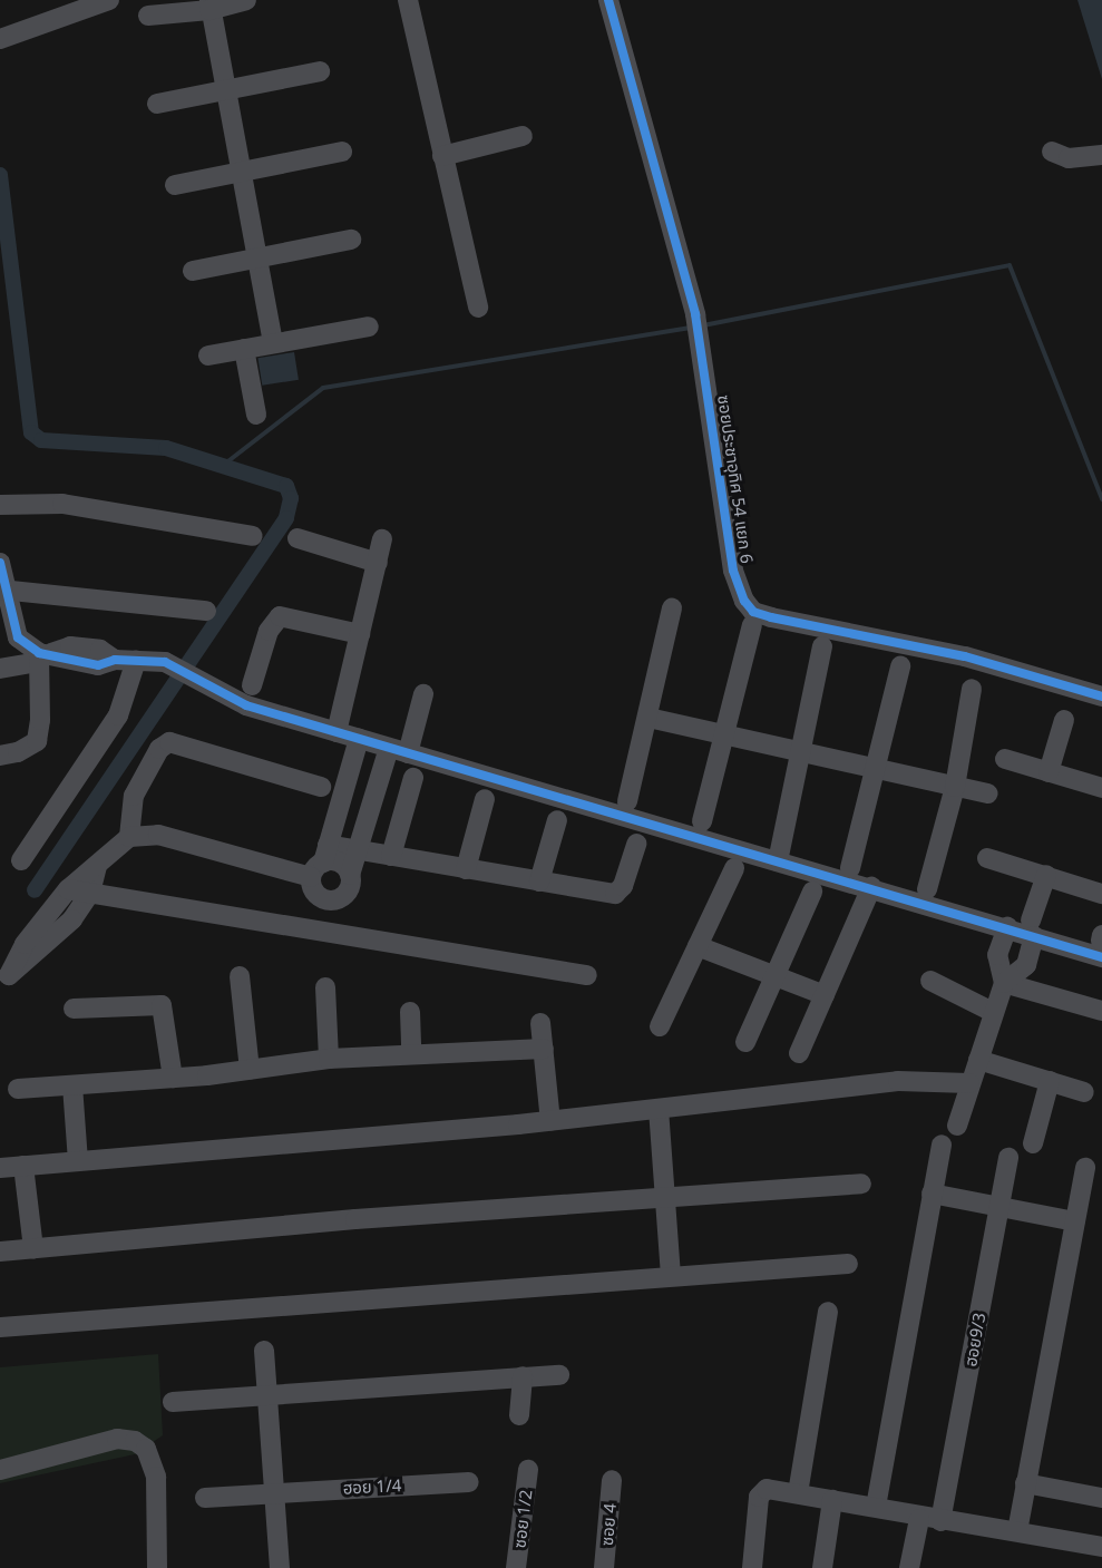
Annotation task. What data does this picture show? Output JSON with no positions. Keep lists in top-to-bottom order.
{
  "streets": {
    "street": [
      "ซอยประชาอุทิศ 54 แยก 6",
      "ฮอย9/3",
      "ฮอย 1/4",
      "ซอย 1/2",
      "ซอย 4"
    ]
  }
}
